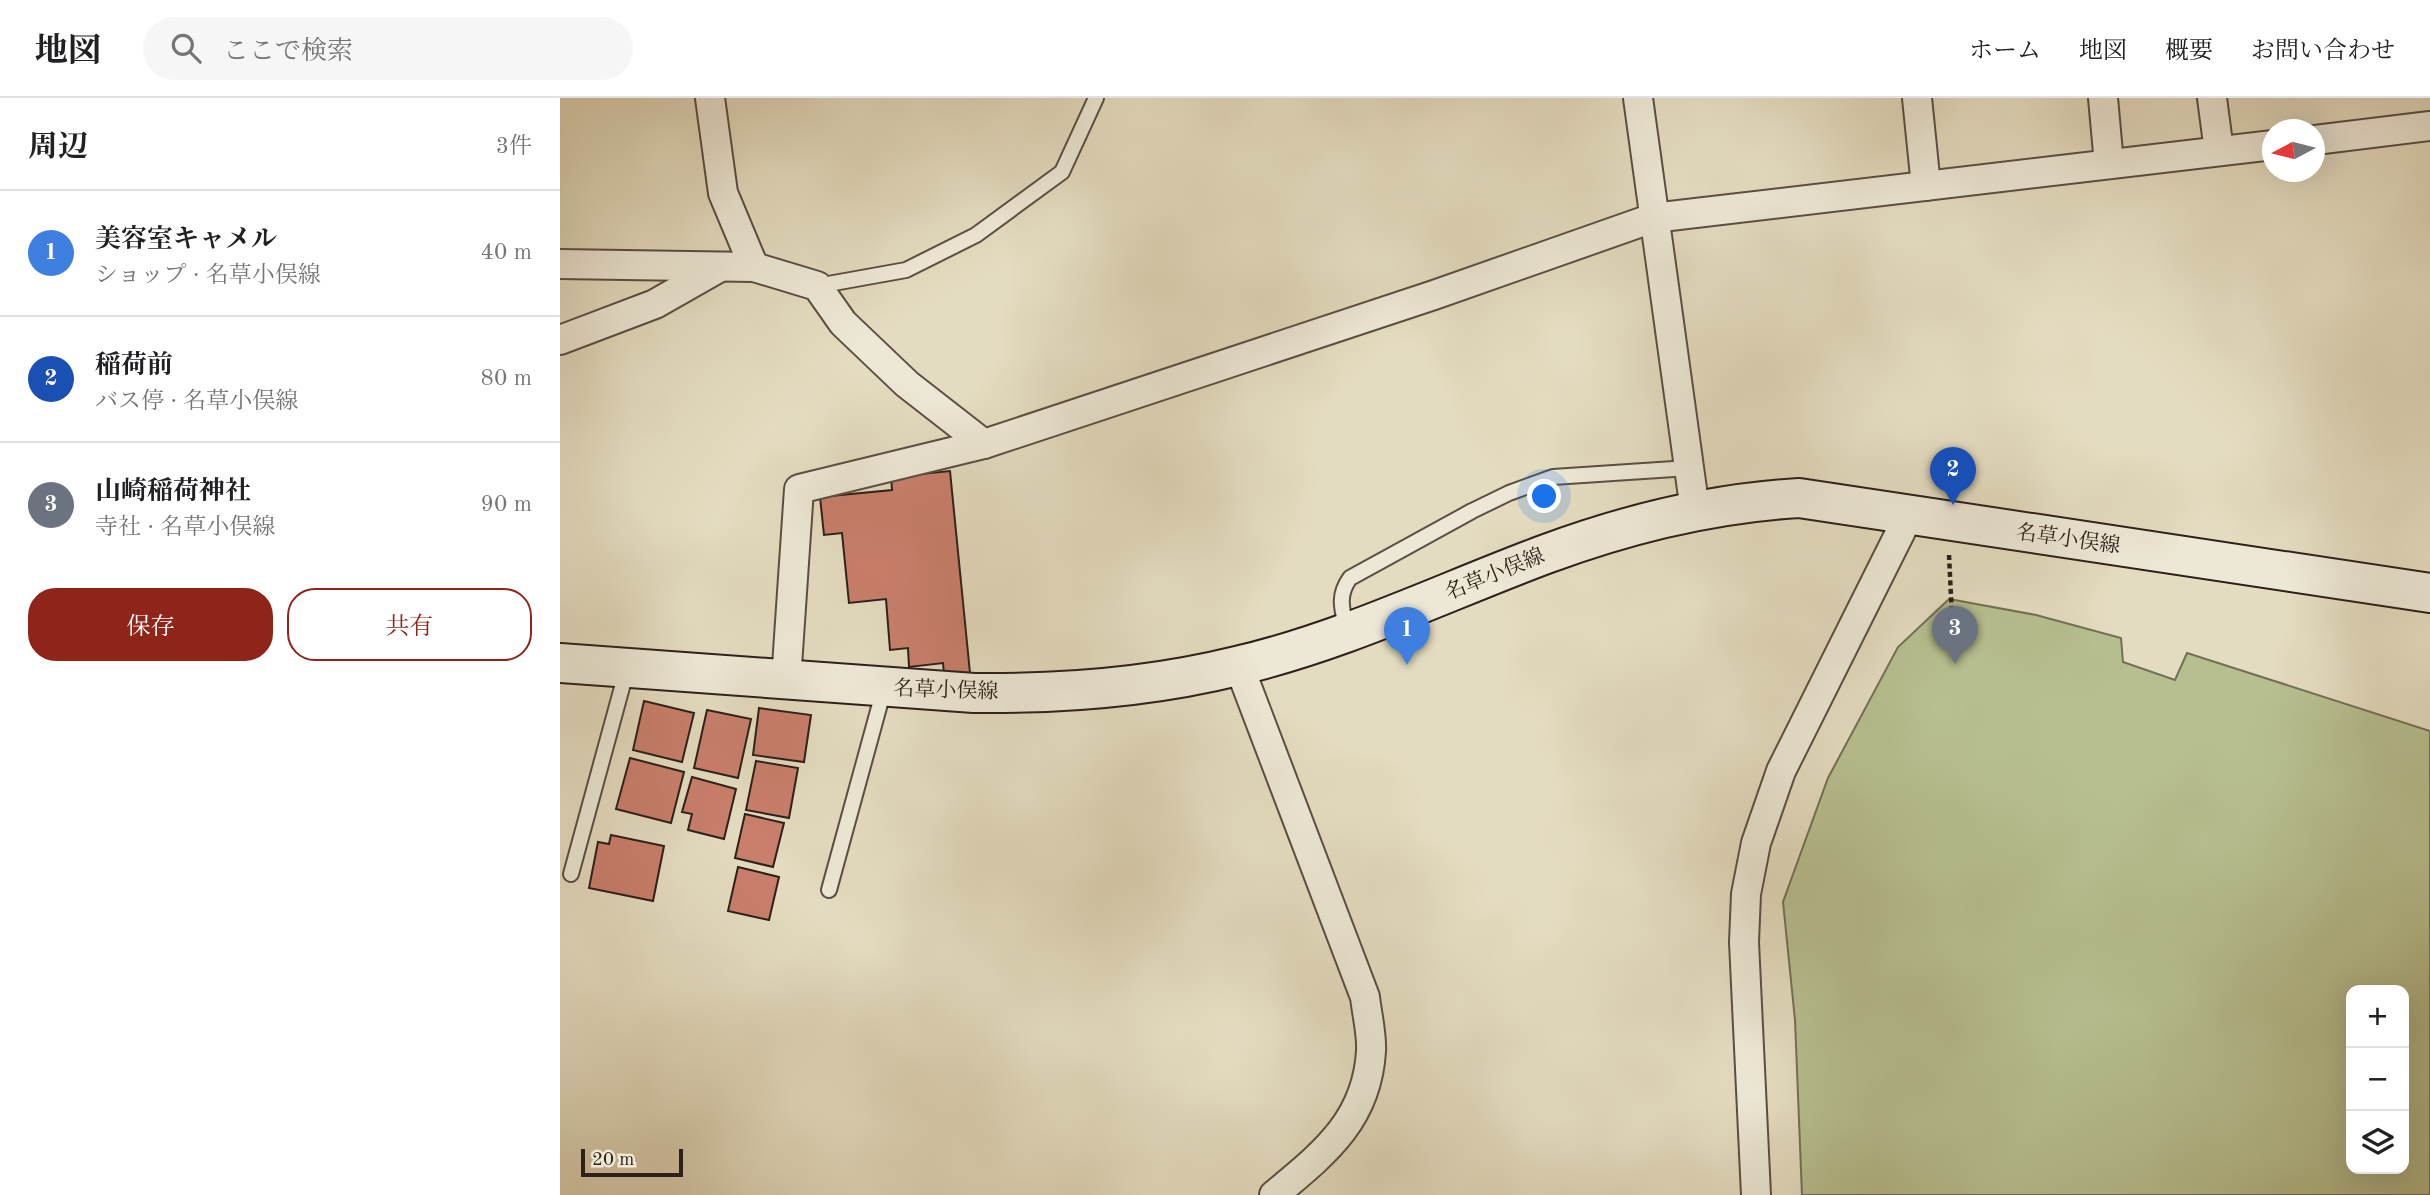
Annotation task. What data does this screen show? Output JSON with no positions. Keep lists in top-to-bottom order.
{
  "streets": {
    "main road": ["名草小俣線"]
  },
  "scale_bar": "20 m",
  "north": "left",
  "page": {
    "header": "地図",
    "search": "ここで検索",
    "nav": [
      "ホーム",
      "地図",
      "概要",
      "お問い合わせ"
    ],
    "heading": ["周辺", "3件"],
    "list": [
      {
        "mark": "1",
        "name": "美容室キャメル",
        "note": "ショップ · 名草小俣線",
        "value": "40 m"
      },
      {
        "mark": "2",
        "name": "稲荷前",
        "note": "バス停 · 名草小俣線",
        "value": "80 m"
      },
      {
        "mark": "3",
        "name": "山崎稲荷神社",
        "note": "寺社 · 名草小俣線",
        "value": "90 m"
      }
    ],
    "pins": ["2", "3", "1"],
    "buttons": ["保存", "共有"],
    "map_buttons": ["+", "−"],
    "scale": "20 m"
  }
}
